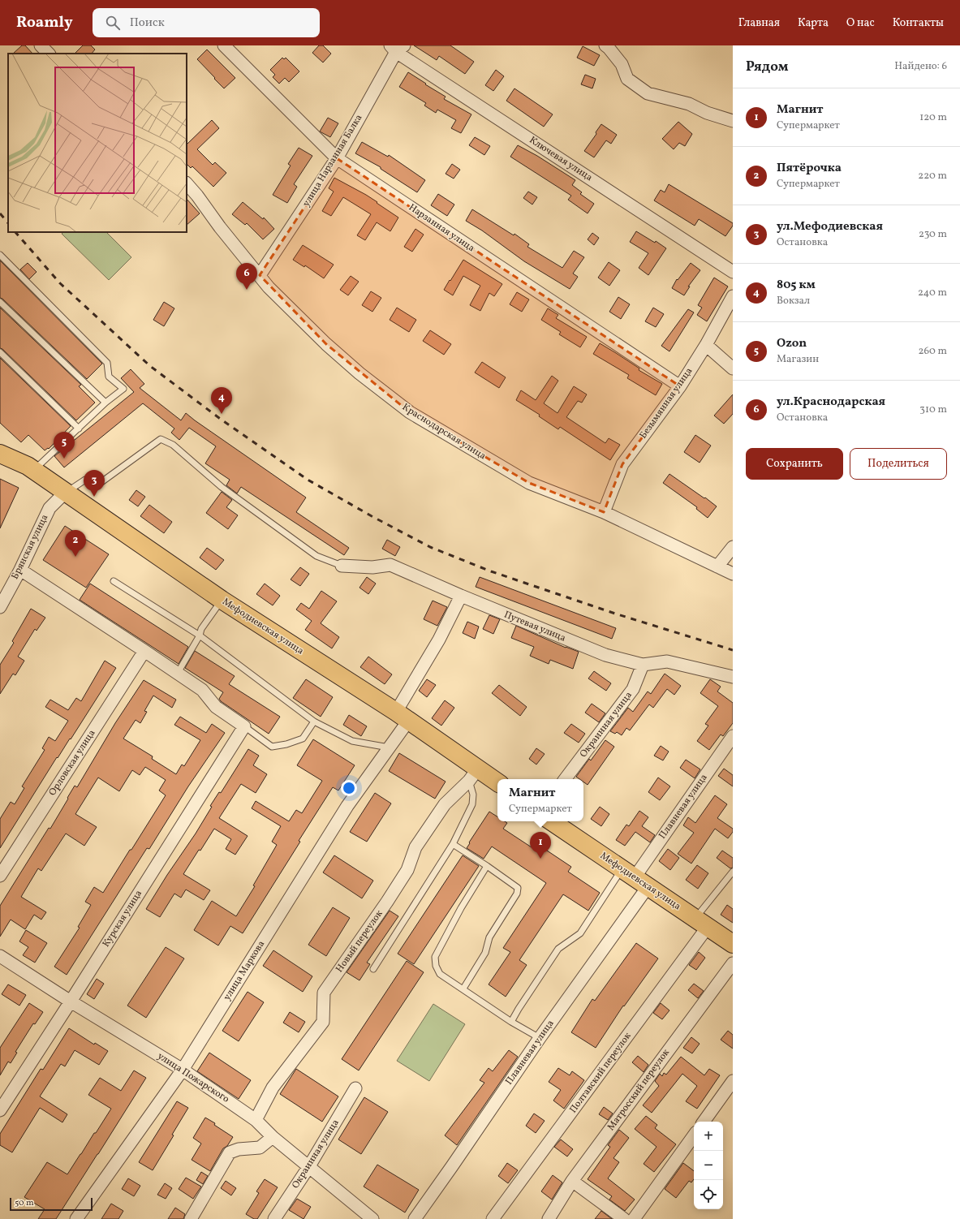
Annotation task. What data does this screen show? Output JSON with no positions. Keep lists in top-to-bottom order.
{
  "streets": {
    "main road": ["Мефодиевская улица"],
    "street": [
      "Ключевая улица",
      "улица Нарзанная Балка",
      "Нарзанная улица",
      "Безымянная улица",
      "Краснодарская улица",
      "Брянская улица",
      "Путевая улица",
      "Окраинная улица",
      "Орловская улица",
      "Плавневая улица",
      "Курская улица",
      "Новый переулок",
      "улица Маркова",
      "Полтавский переулок",
      "улица Пожарского",
      "Матросский переулок"
    ]
  },
  "crossings": [
    ["Ключевая улица", "улица Нарзанная Балка"],
    ["улица Нарзанная Балка", "Нарзанная улица"],
    ["улица Нарзанная Балка", "Краснодарская улица"],
    ["Нарзанная улица", "Безымянная улица"],
    ["Безымянная улица", "Краснодарская улица"],
    ["Брянская улица", "Мефодиевская улица"],
    ["Мефодиевская улица", "Плавневая улица"],
    ["Мефодиевская улица", "Новый переулок"],
    ["Мефодиевская улица", "улица Маркова"],
    ["Мефодиевская улица", "Полтавский переулок"],
    ["Путевая улица", "Окраинная улица"],
    ["Путевая улица", "улица Маркова"],
    ["Окраинная улица", "улица Пожарского"],
    ["Курская улица", "улица Пожарского"],
    ["Новый переулок", "улица Пожарского"],
    ["улица Маркова", "улица Пожарского"]
  ],
  "scale_bar": "50 m",
  "page": {
    "header": "Roamly",
    "search": "Поиск",
    "nav": [
      "Главная",
      "Карта",
      "О нас",
      "Контакты"
    ],
    "heading": ["Рядом", "Найдено: 6"],
    "list": [
      {
        "mark": "1",
        "name": "Магнит",
        "note": "Супермаркет",
        "value": "120 m"
      },
      {
        "mark": "2",
        "name": "Пятёрочка",
        "note": "Супермаркет",
        "value": "220 m"
      },
      {
        "mark": "3",
        "name": "ул.Мефодиевская",
        "note": "Остановка",
        "value": "230 m"
      },
      {
        "mark": "4",
        "name": "805 км",
        "note": "Вокзал",
        "value": "240 m"
      },
      {
        "mark": "5",
        "name": "Ozon",
        "note": "Магазин",
        "value": "260 m"
      },
      {
        "mark": "6",
        "name": "ул.Краснодарская",
        "note": "Остановка",
        "value": "310 m"
      }
    ],
    "pins": [
      "6",
      "4",
      "5",
      "3",
      "2",
      "1"
    ],
    "buttons": ["Сохранить", "Поделиться"],
    "popup": ["Магнит", "Супермаркет"],
    "map_buttons": ["+", "−"],
    "scale": "50 m"
  }
}
